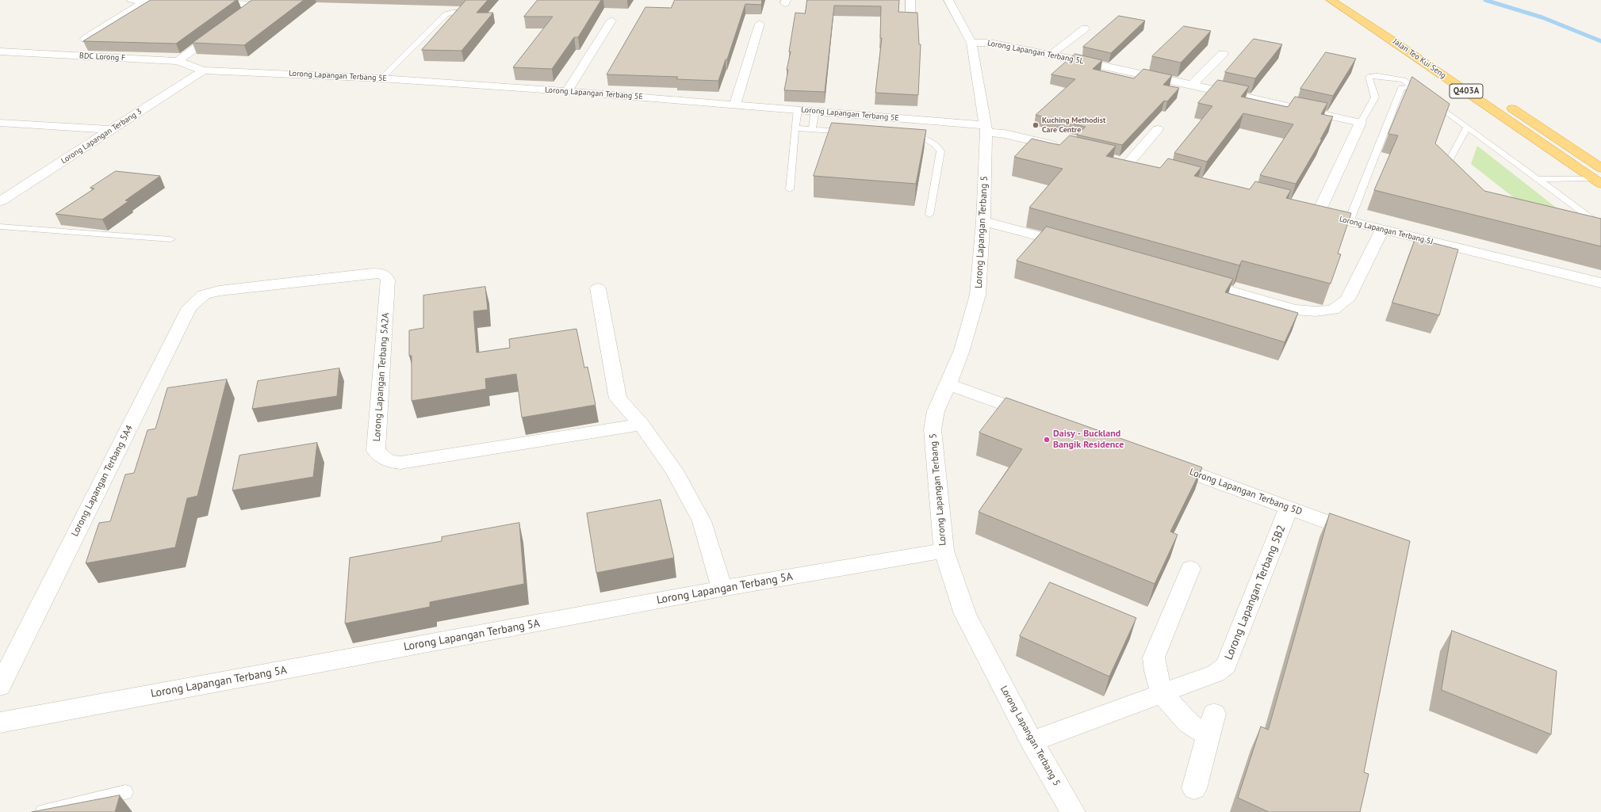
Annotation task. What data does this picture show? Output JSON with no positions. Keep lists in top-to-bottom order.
{
  "streets": {
    "highway": ["Jalan Teo Kui Seng", "Q403A"],
    "street": [
      "Lorong Lapangan Terbang 5L",
      "BDC Lorong F",
      "Lorong Lapangan Terbang 5E",
      "Lorong Lapangan Terbang 3",
      "Lorong Lapangan Terbang 5J",
      "Lorong Lapangan Terbang 5",
      "Lorong Lapangan Terbang 5A2A",
      "Lorong Lapangan Terbang 5A4",
      "Lorong Lapangan Terbang 5D",
      "Lorong Lapangan Terbang 5A",
      "Lorong Lapangan Terbang 5B2"
    ]
  },
  "crossings": [
    ["Lorong Lapangan Terbang 5L", "Lorong Lapangan Terbang 5J"],
    ["Lorong Lapangan Terbang 5L", "Lorong Lapangan Terbang 5"],
    ["BDC Lorong F", "Lorong Lapangan Terbang 5E"],
    ["BDC Lorong F", "Lorong Lapangan Terbang 3"],
    ["Lorong Lapangan Terbang 5E", "Lorong Lapangan Terbang 3"],
    ["Lorong Lapangan Terbang 5E", "Lorong Lapangan Terbang 5"],
    ["Lorong Lapangan Terbang 5", "Lorong Lapangan Terbang 5A"],
    ["Lorong Lapangan Terbang 5", "Lorong Lapangan Terbang 5B2"],
    ["Lorong Lapangan Terbang 5A2A", "Lorong Lapangan Terbang 5A4"],
    ["Lorong Lapangan Terbang 5D", "Lorong Lapangan Terbang 5B2"]
  ],
  "places": ["Kuching Methodist Care Centre", "Daisy - Buckland Bangik Residence"]
}
